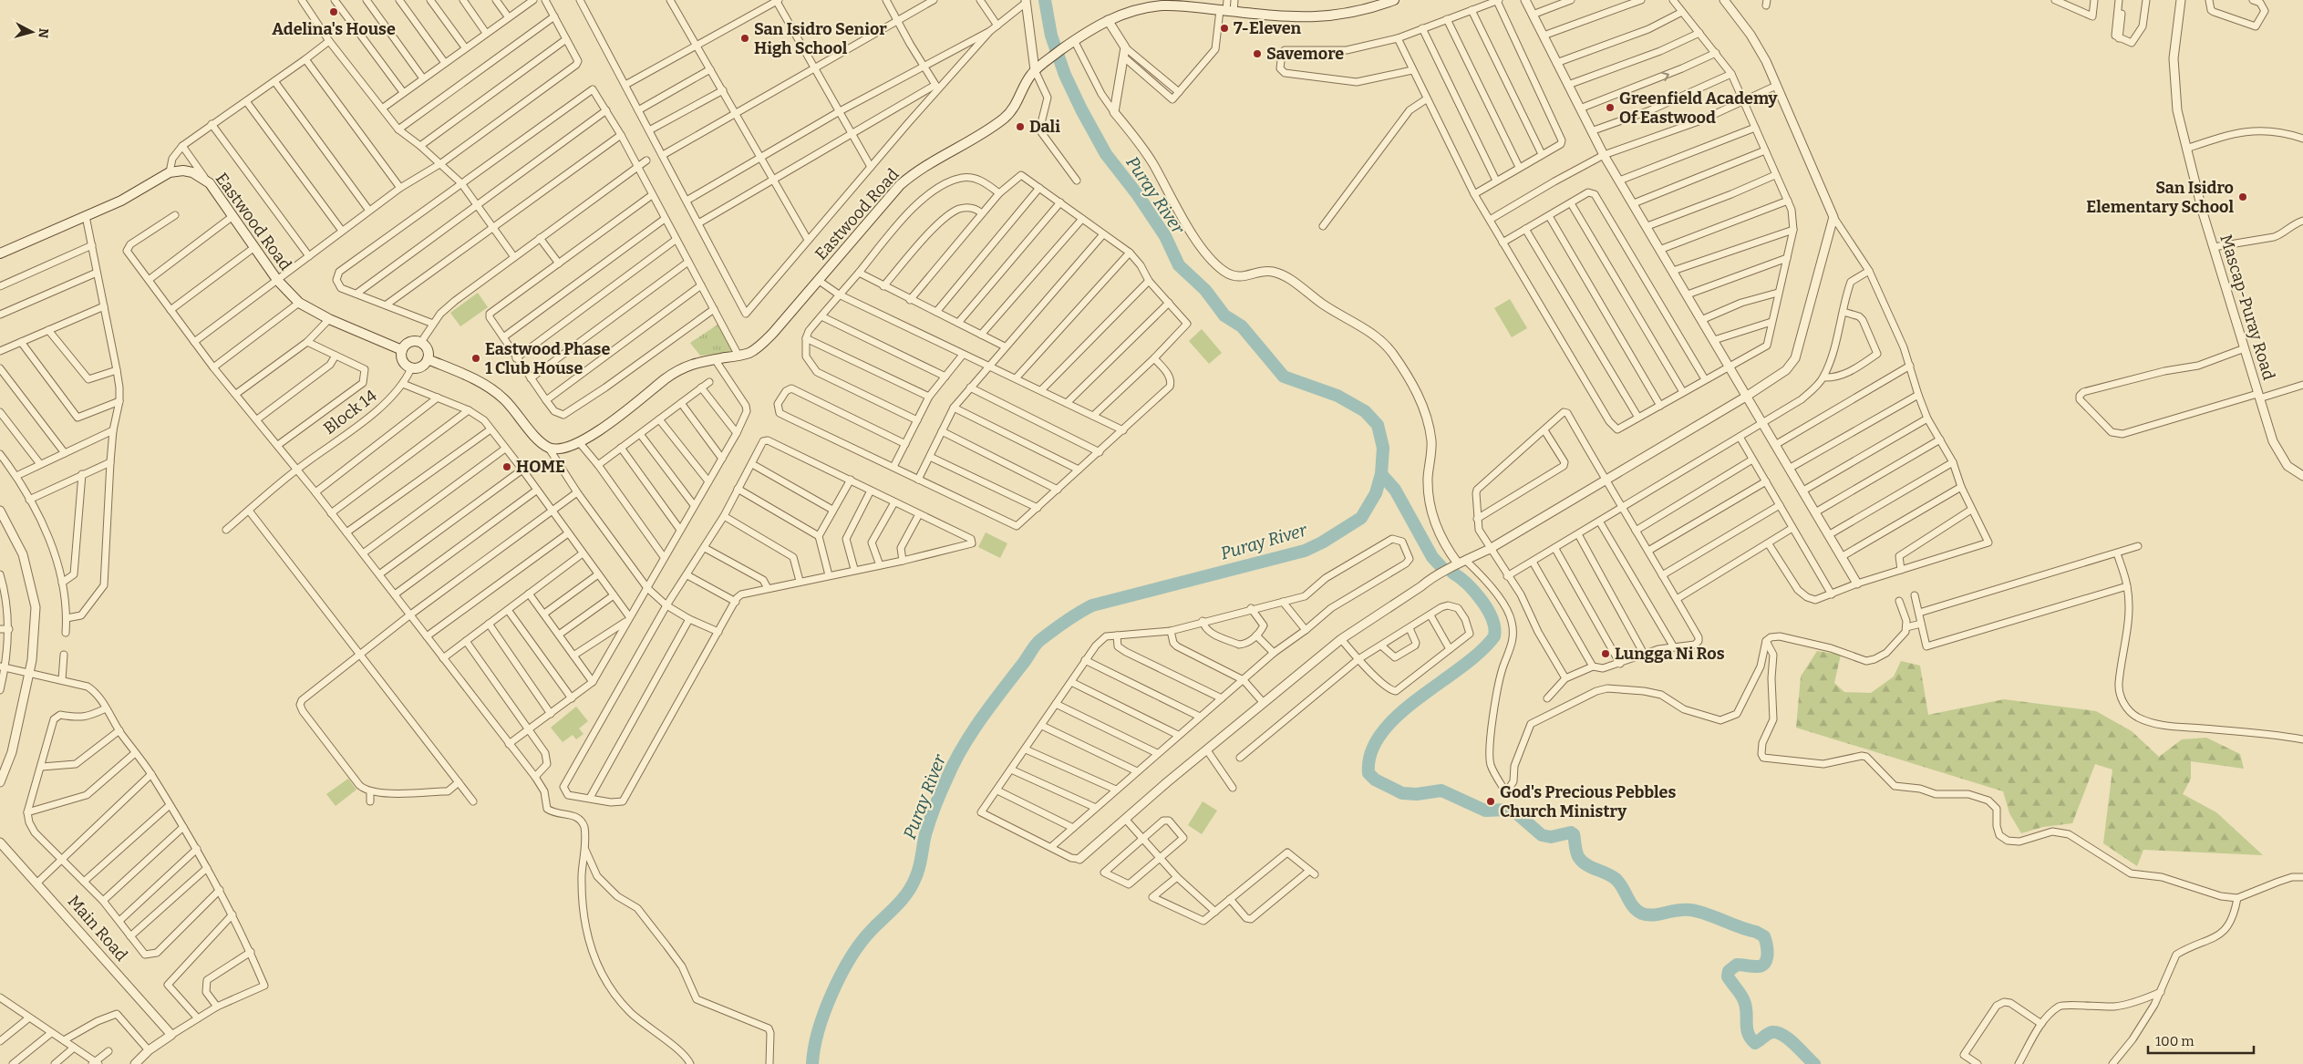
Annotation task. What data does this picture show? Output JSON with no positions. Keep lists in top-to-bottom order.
{
  "streets": {
    "main road": ["Eastwood Road"],
    "street": ["Mascap-Puray Road", "Block 14", "Main Road"]
  },
  "crossings": [
    ["Eastwood Road", "Block 14"]
  ],
  "water": ["Puray River"],
  "places": [
    "Adelina's House",
    "7-Eleven",
    "San Isidro Senior High School",
    "Savemore",
    "Greenfield Academy Of Eastwood",
    "Dali",
    "San Isidro Elementary School",
    "Eastwood Phase 1 Club House",
    "HOME",
    "Lungga Ni Ros",
    "God's Precious Pebbles Church Ministry"
  ],
  "scale_bar": "100 m",
  "north": "right"
}
